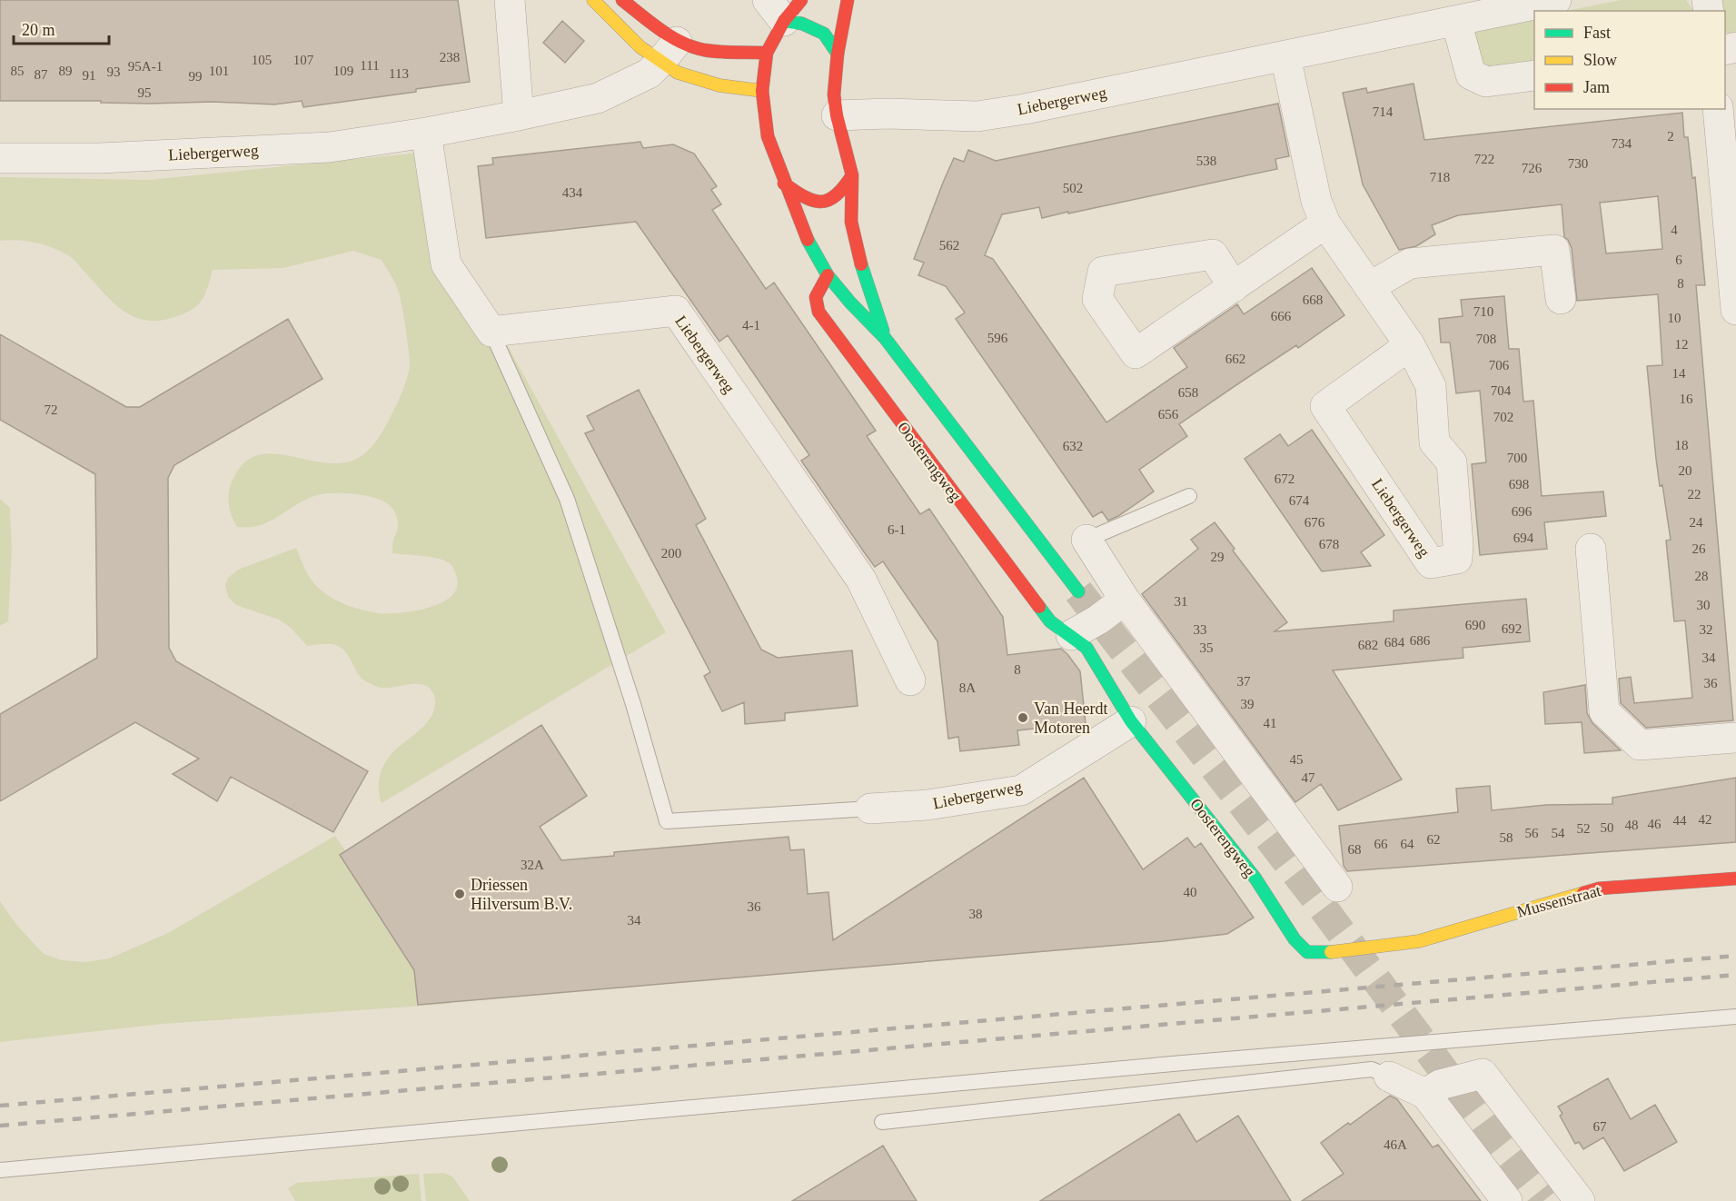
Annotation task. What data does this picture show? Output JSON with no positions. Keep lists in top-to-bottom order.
{
  "streets": {
    "main road": ["Oosterengweg", "Mussenstraat"],
    "street": ["Liebergerweg"]
  },
  "crossings": [
    ["Liebergerweg", "Oosterengweg"],
    ["Oosterengweg", "Mussenstraat"]
  ],
  "places": ["Van Heerdt Motoren", "Driessen Hilversum B.V."],
  "house_numbers": [
    "238",
    "105",
    "107",
    "111",
    "95A-1",
    "85",
    "89",
    "101",
    "109",
    "93",
    "113",
    "87",
    "91",
    "99",
    "95",
    "714",
    "2",
    "734",
    "722",
    "538",
    "730",
    "726",
    "718",
    "502",
    "434",
    "4",
    "562",
    "6",
    "8",
    "668",
    "710",
    "666",
    "10",
    "4-1",
    "596",
    "708",
    "12",
    "662",
    "706",
    "14",
    "704",
    "658",
    "16",
    "72",
    "656",
    "702",
    "18",
    "632",
    "700",
    "20",
    "672",
    "698",
    "22",
    "674",
    "696",
    "676",
    "24",
    "6-1",
    "694",
    "678",
    "26",
    "200",
    "29",
    "28",
    "31",
    "30",
    "690",
    "692",
    "33",
    "32",
    "686",
    "684",
    "682",
    "35",
    "34",
    "8",
    "37",
    "36",
    "8A",
    "39",
    "41",
    "45",
    "47",
    "42",
    "44",
    "46",
    "48",
    "50",
    "52",
    "56",
    "54",
    "58",
    "62",
    "66",
    "64",
    "68",
    "32A",
    "40",
    "36",
    "38",
    "34",
    "67",
    "46A"
  ],
  "legend": ["Fast", "Slow", "Jam"],
  "scale_bar": "20 m"
}
